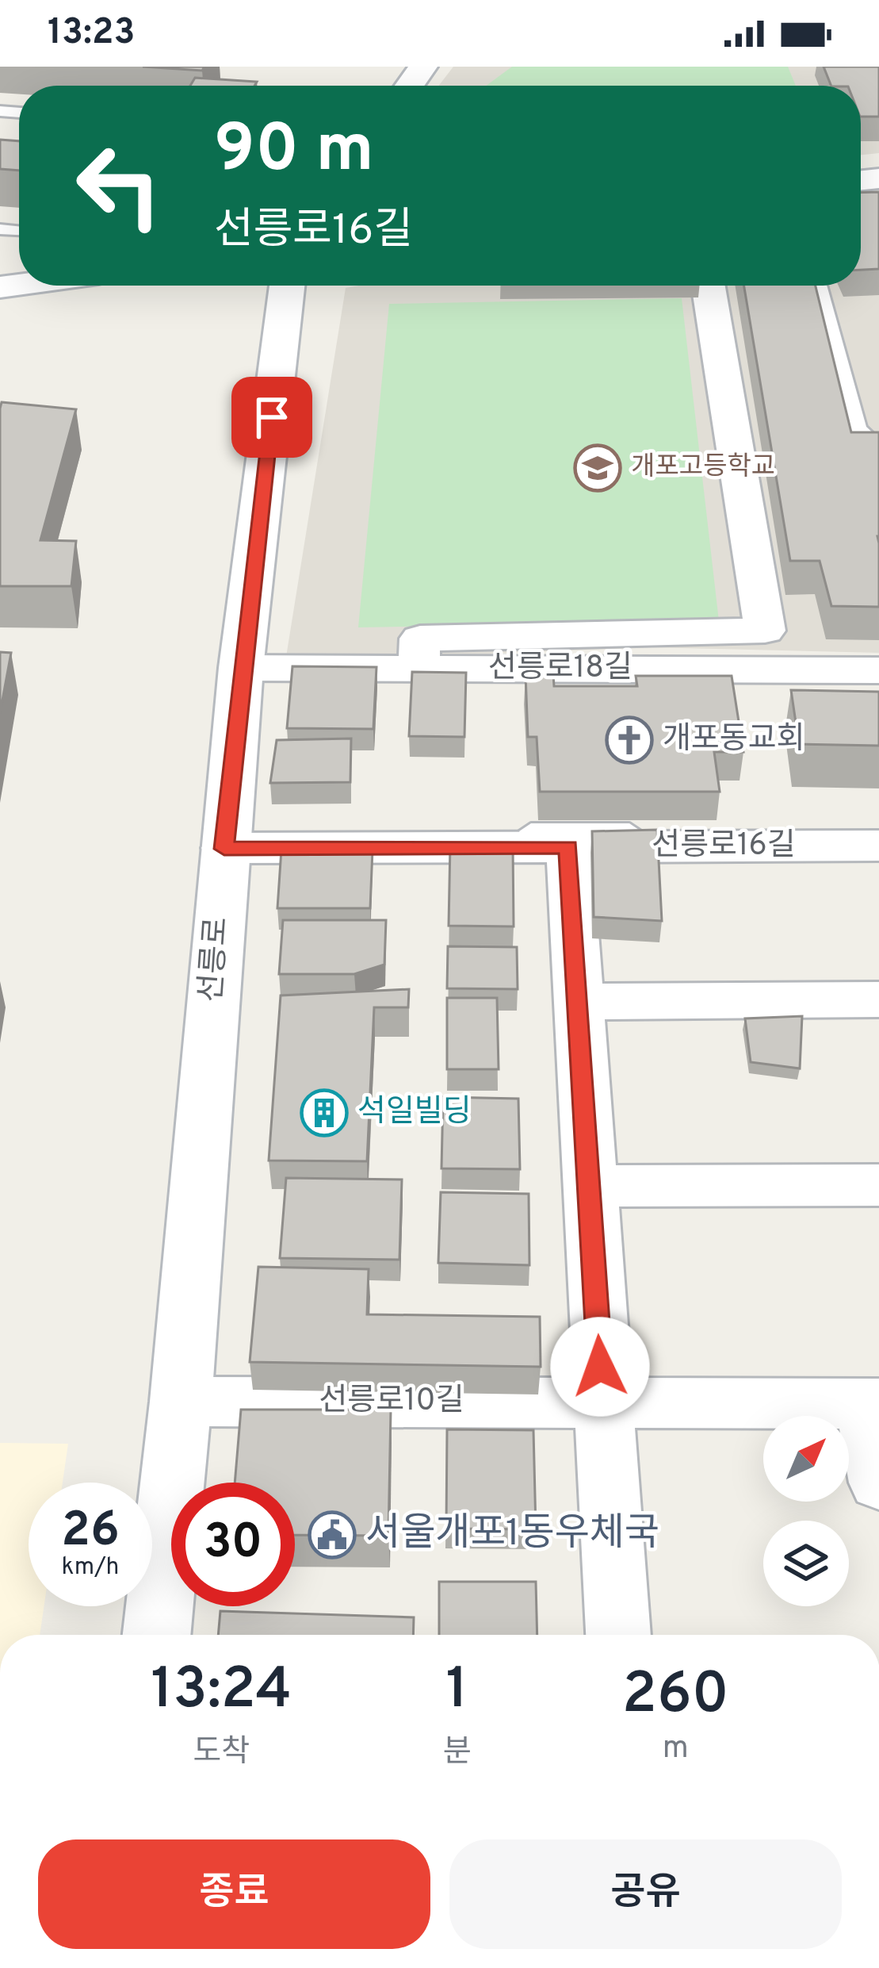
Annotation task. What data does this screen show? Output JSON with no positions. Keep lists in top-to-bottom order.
{
  "streets": {
    "street": [
      "선릉로18길",
      "선릉로16길",
      "선릉로",
      "선릉로10길"
    ]
  },
  "crossings": [
    ["선릉로18길", "선릉로"],
    ["선릉로16길", "선릉로"],
    ["선릉로", "선릉로10길"]
  ],
  "places": {
    "school or university": ["개포고등학교"],
    "church": ["개포동교회"],
    "building": ["석일빌딩"],
    "public building": ["서울개포1동우체국"]
  },
  "north": "top right",
  "page": {
    "status": "13:23",
    "turn": ["90 m", "선릉로16길"],
    "speed": "26 km/h",
    "limit": "30",
    "eta": [
      "13:24",
      "도착",
      "1",
      "분",
      "260",
      "m"
    ],
    "buttons": ["종료", "공유"]
  }
}
